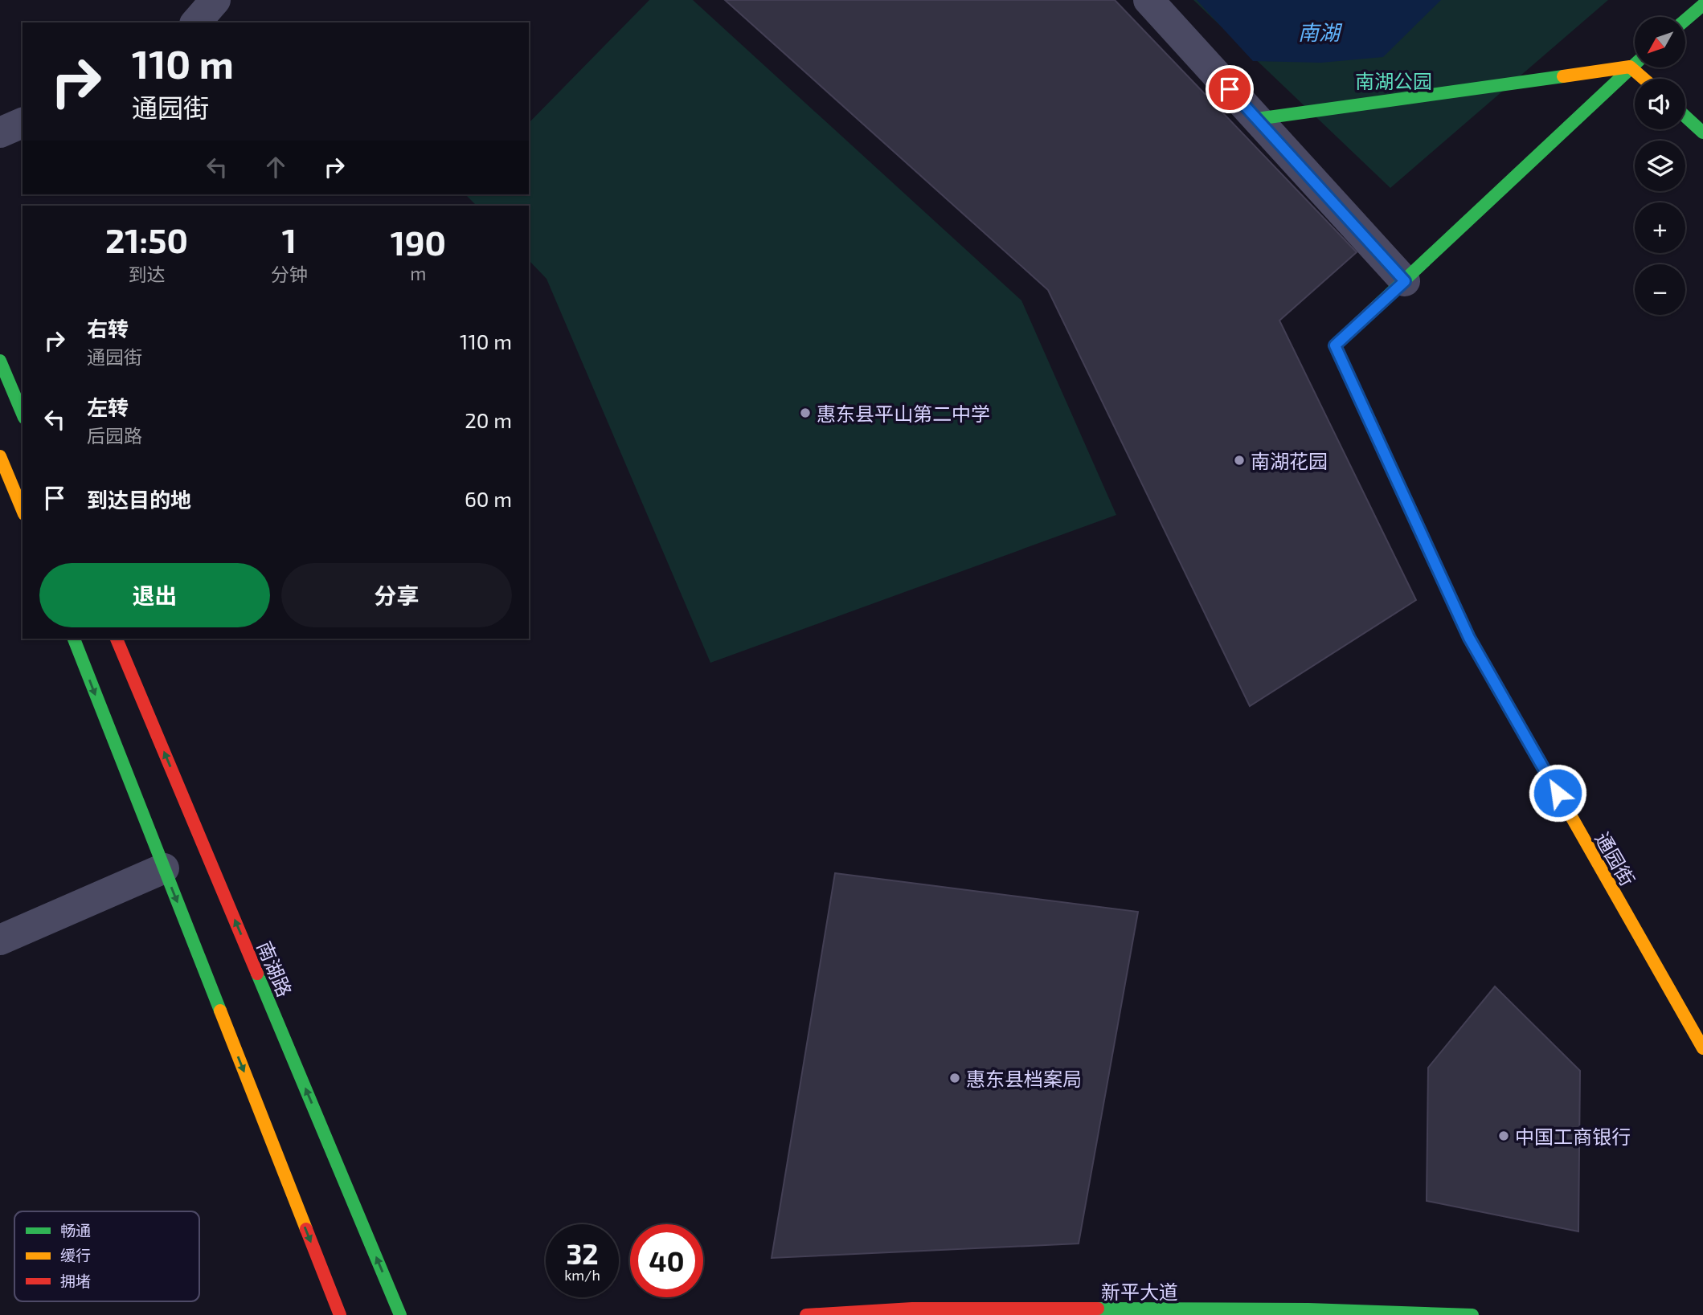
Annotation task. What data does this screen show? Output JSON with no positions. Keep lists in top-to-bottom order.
{
  "streets": {
    "main road": ["通园街", "南湖路", "新平大道"]
  },
  "water": ["南湖"],
  "parks": ["南湖公园"],
  "places": [
    "惠东县平山第二中学",
    "南湖花园",
    "惠东县档案局",
    "中国工商银行"
  ],
  "legend": ["畅通", "缓行", "拥堵"],
  "north": "bottom left",
  "page": {
    "map_buttons": ["+", "−"],
    "turn": ["110 m", "通园街"],
    "eta": [
      "21:50",
      "到达",
      "1",
      "分钟",
      "190",
      "m"
    ],
    "list": [
      {
        "name": "右转",
        "note": "通园街",
        "value": "110 m"
      },
      {
        "name": "左转",
        "note": "后园路",
        "value": "20 m"
      },
      {
        "name": "到达目的地",
        "value": "60 m"
      }
    ],
    "buttons": ["退出", "分享"],
    "speed": "32 km/h",
    "limit": "40"
  }
}
